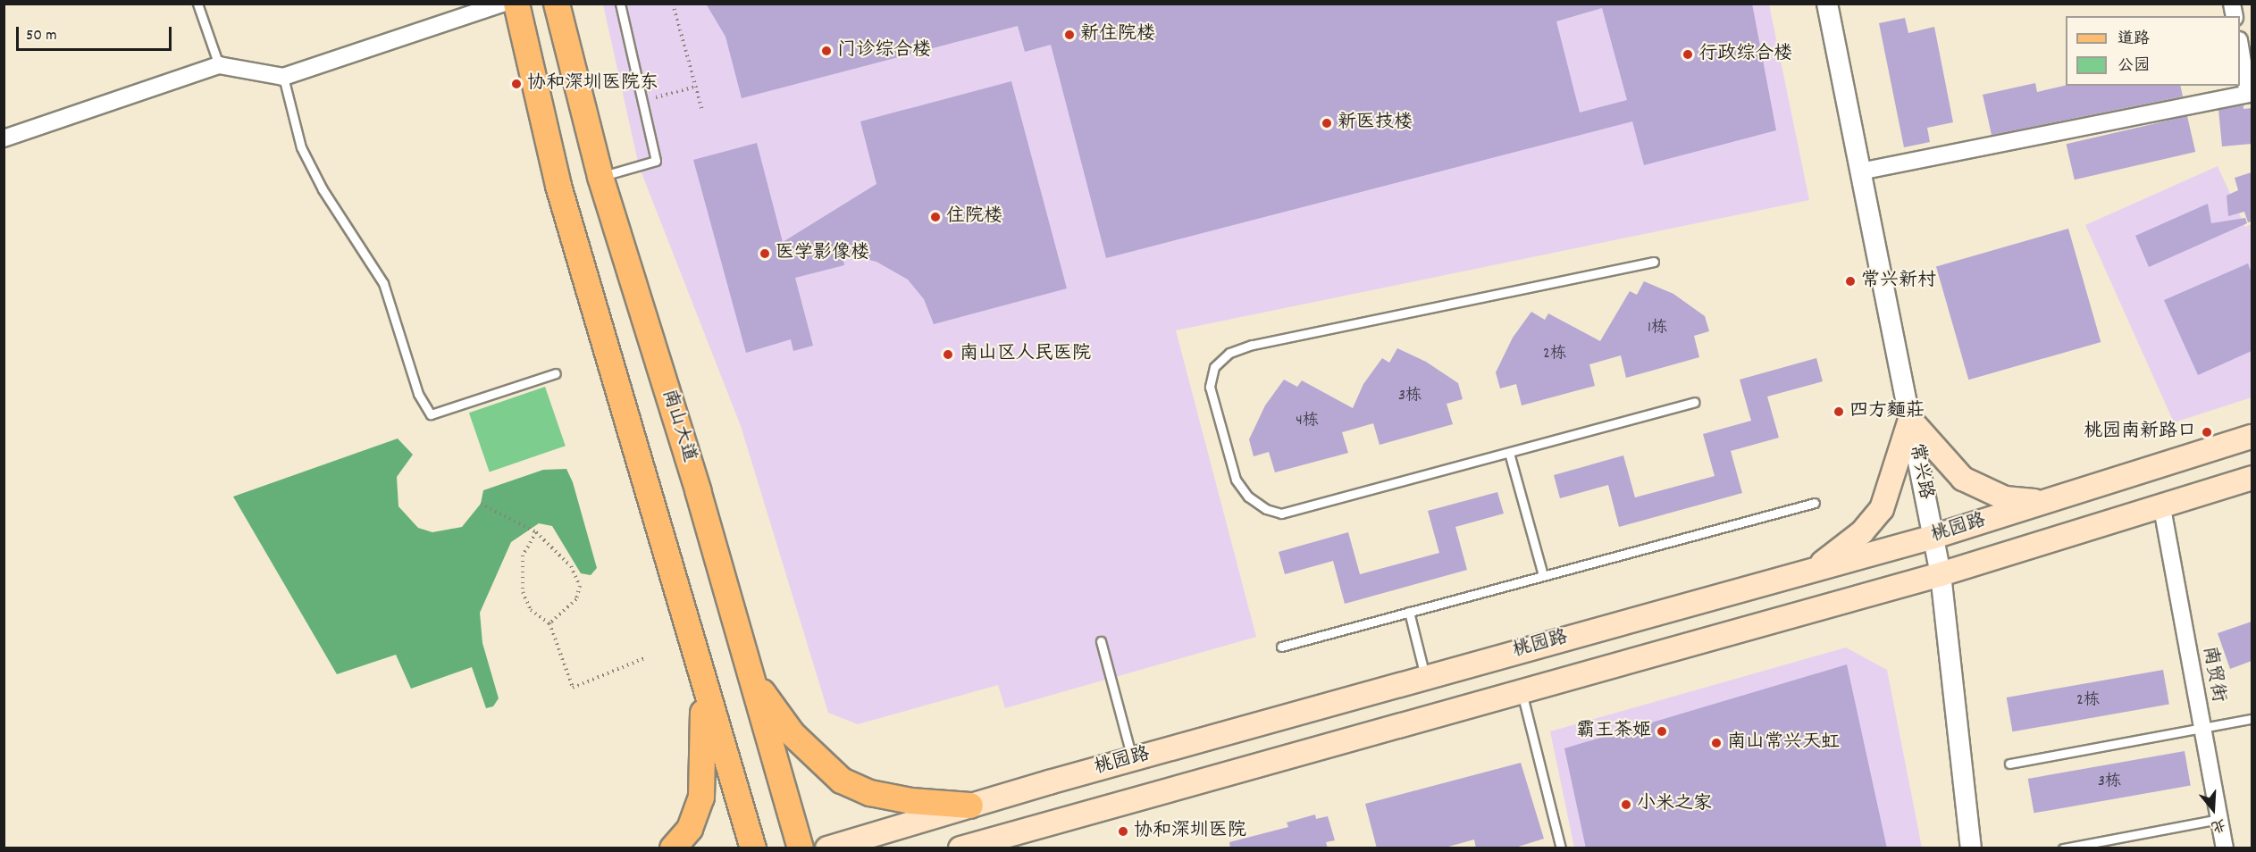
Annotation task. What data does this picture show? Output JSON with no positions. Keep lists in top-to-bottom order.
{
  "streets": {
    "main road": ["南山大道", "桃园路"],
    "street": ["常兴路", "南贸街"]
  },
  "crossings": [
    ["常兴路", "桃园路"],
    ["桃园路", "南贸街"]
  ],
  "places": [
    "新住院楼",
    "门诊综合楼",
    "行政综合楼",
    "协和深圳医院东",
    "新医技楼",
    "住院楼",
    "医学影像楼",
    "常兴新村",
    "南山区人民医院",
    "四方麵莊",
    "桃园南新路口",
    "霸王茶姬",
    "南山常兴天虹",
    "小米之家",
    "协和深圳医院"
  ],
  "house_numbers": [
    "1栋",
    "2栋",
    "3栋",
    "4栋",
    "2栋",
    "3栋"
  ],
  "legend": ["道路", "公园"],
  "scale_bar": "50 m",
  "north": "bottom"
}
